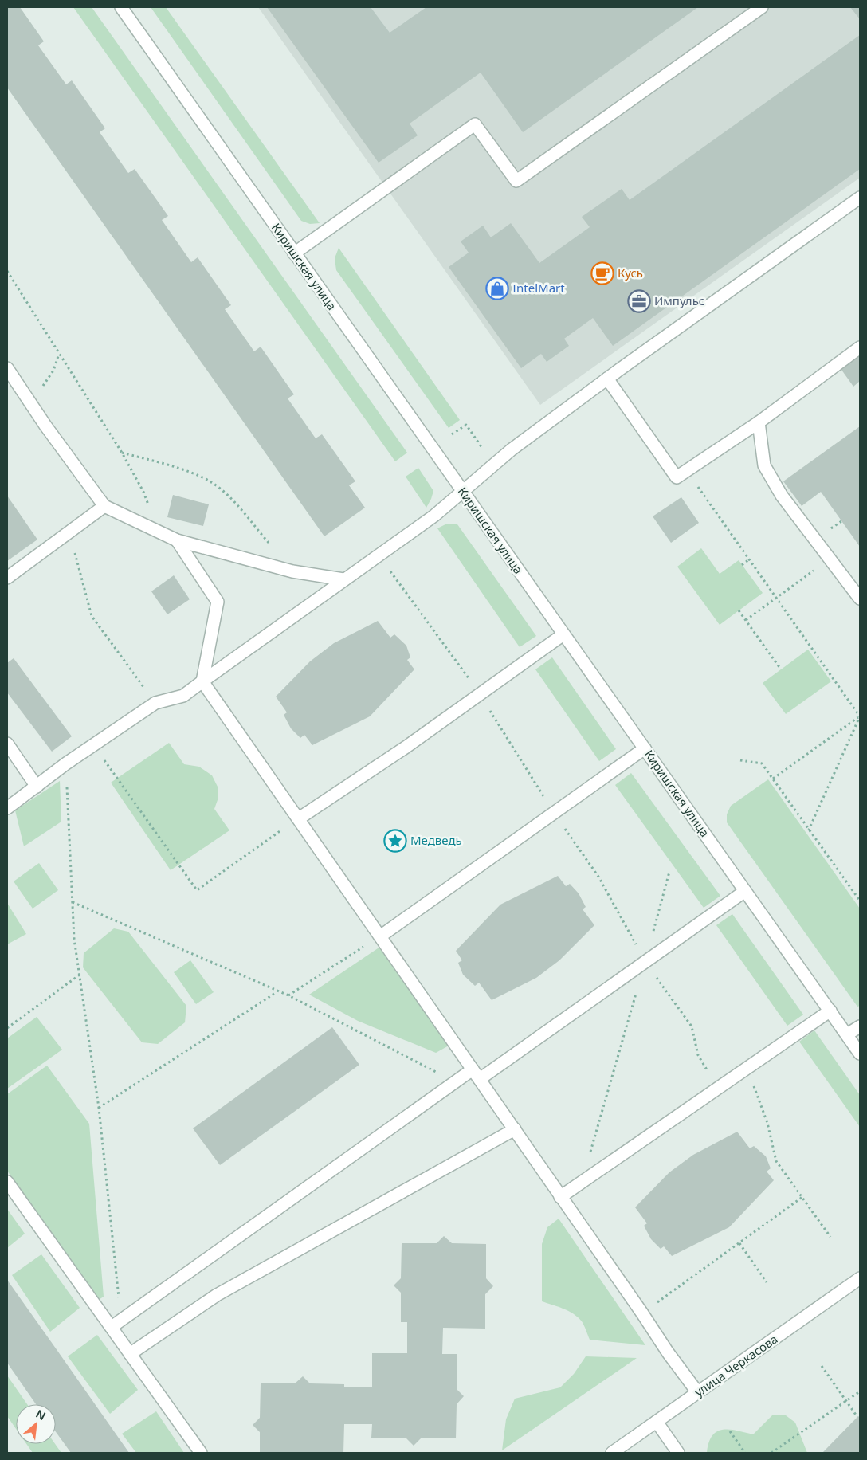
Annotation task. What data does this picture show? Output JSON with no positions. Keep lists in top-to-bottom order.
{
  "streets": {
    "street": ["Киришская улица", "улица Черкасова"]
  },
  "places": {
    "cafe": ["Кусь"],
    "shop": ["IntelMart"],
    "office": ["Импульс"],
    "place": ["Медведь"]
  },
  "north": "top right"
}
